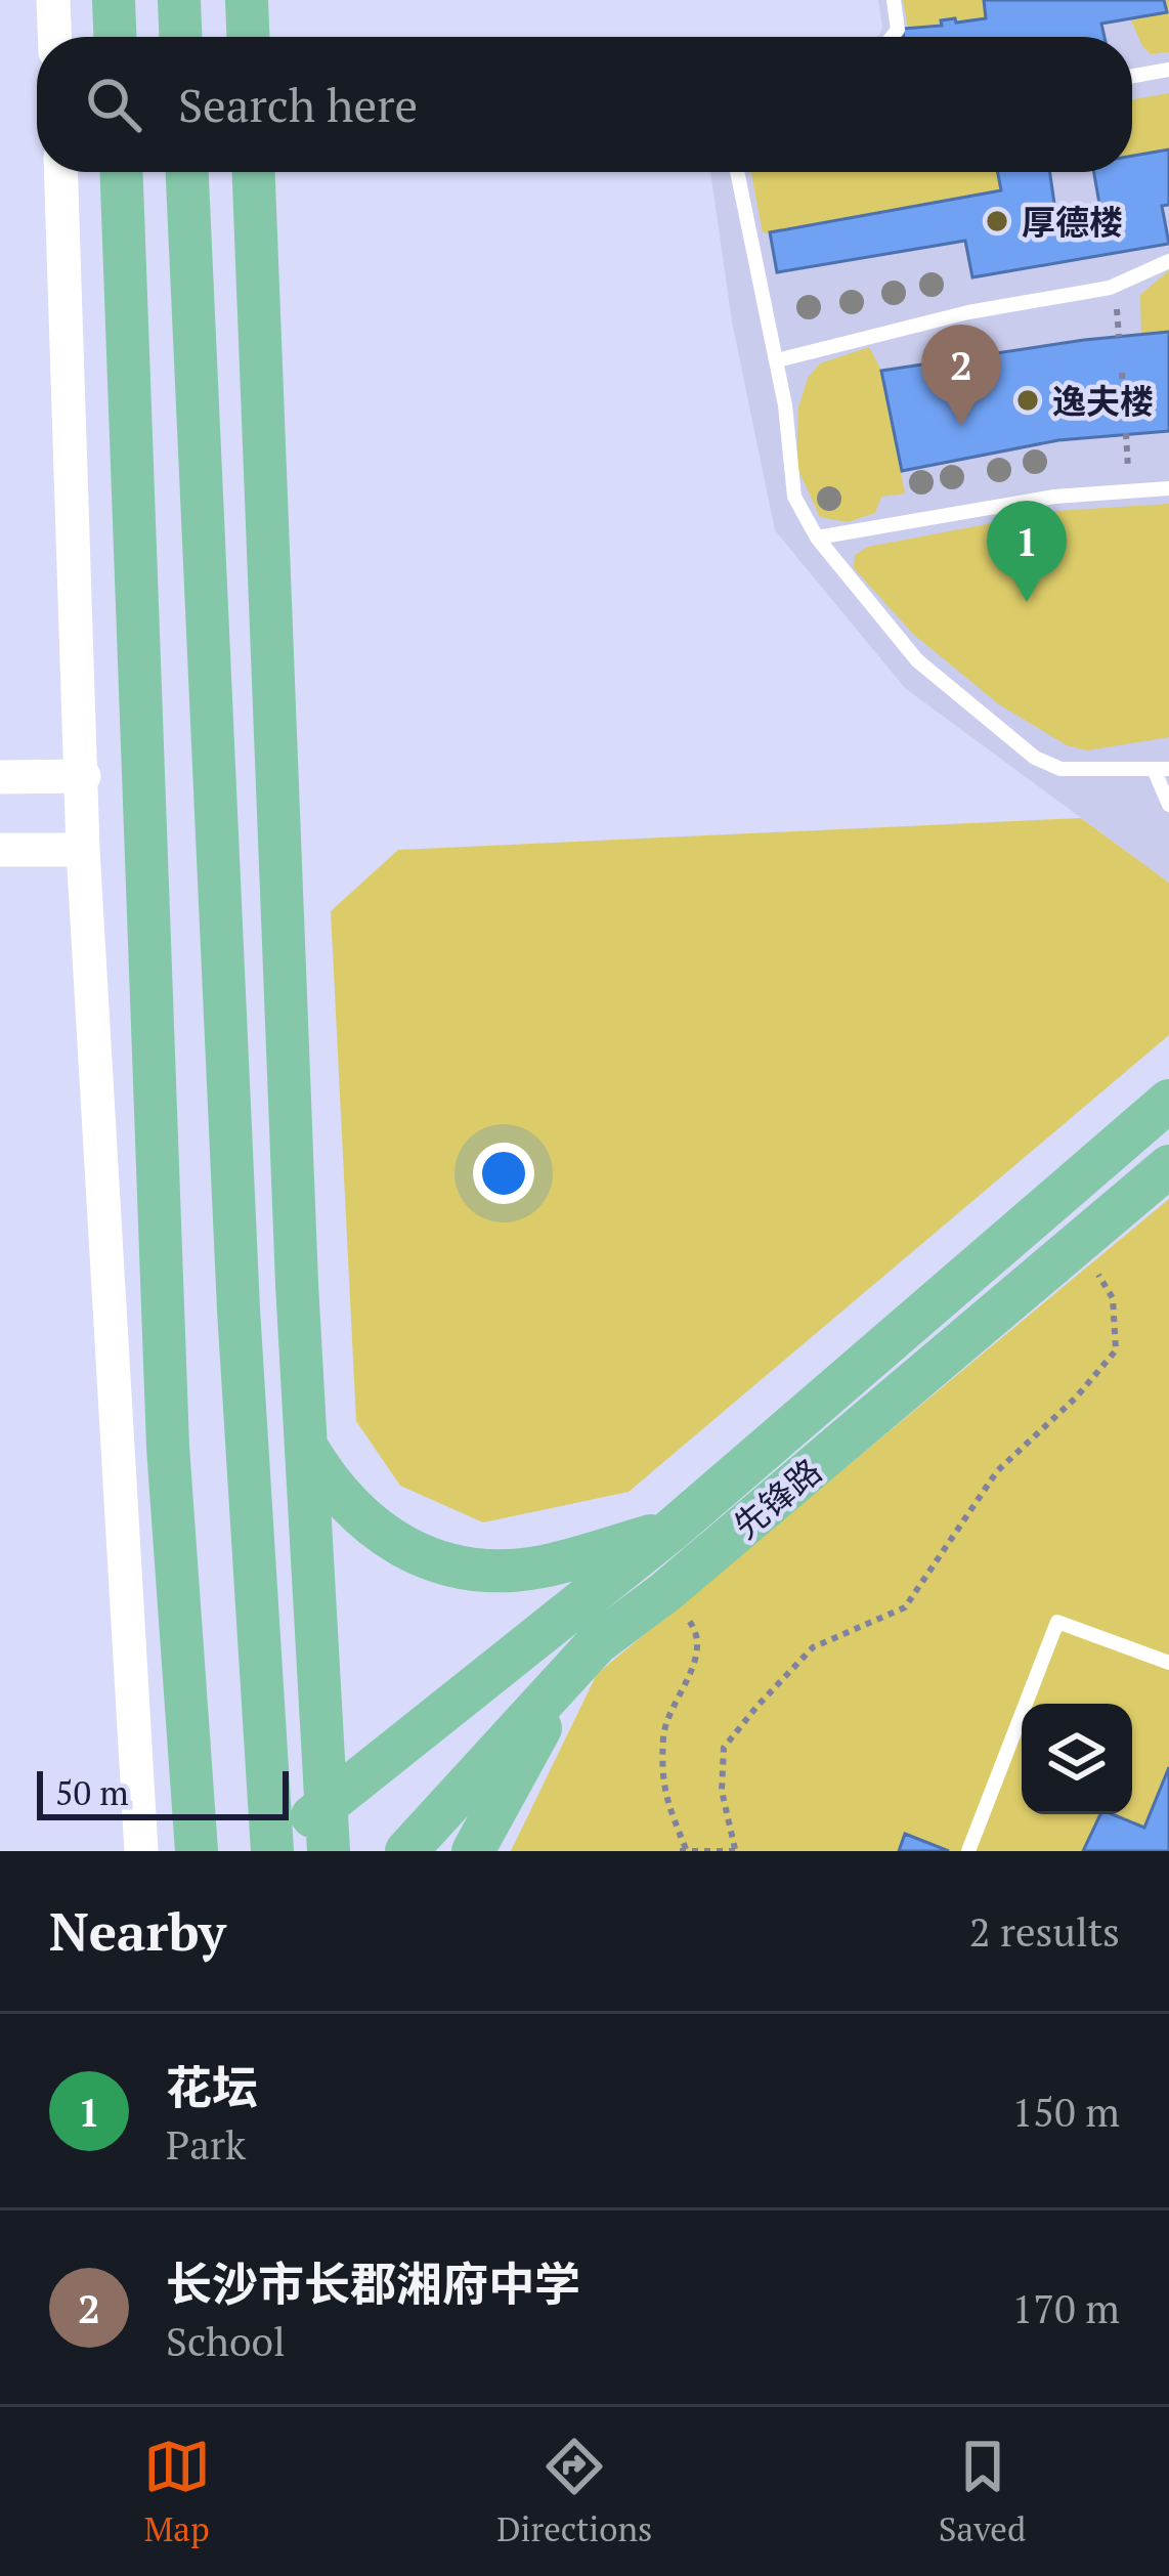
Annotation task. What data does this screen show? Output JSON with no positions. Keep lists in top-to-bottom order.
{
  "streets": {
    "main road": ["先锋路"]
  },
  "places": ["厚德楼", "逸夫楼"],
  "scale_bar": "50 m",
  "page": {
    "search": "Search here",
    "pins": ["2", "1"],
    "scale": "50 m",
    "heading": ["Nearby", "2 results"],
    "list": [
      {
        "mark": "1",
        "name": "花坛",
        "note": "Park",
        "value": "150 m"
      },
      {
        "mark": "2",
        "name": "长沙市长郡湘府中学",
        "note": "School",
        "value": "170 m"
      }
    ],
    "nav": ["Map", "Directions", "Saved"]
  }
}
